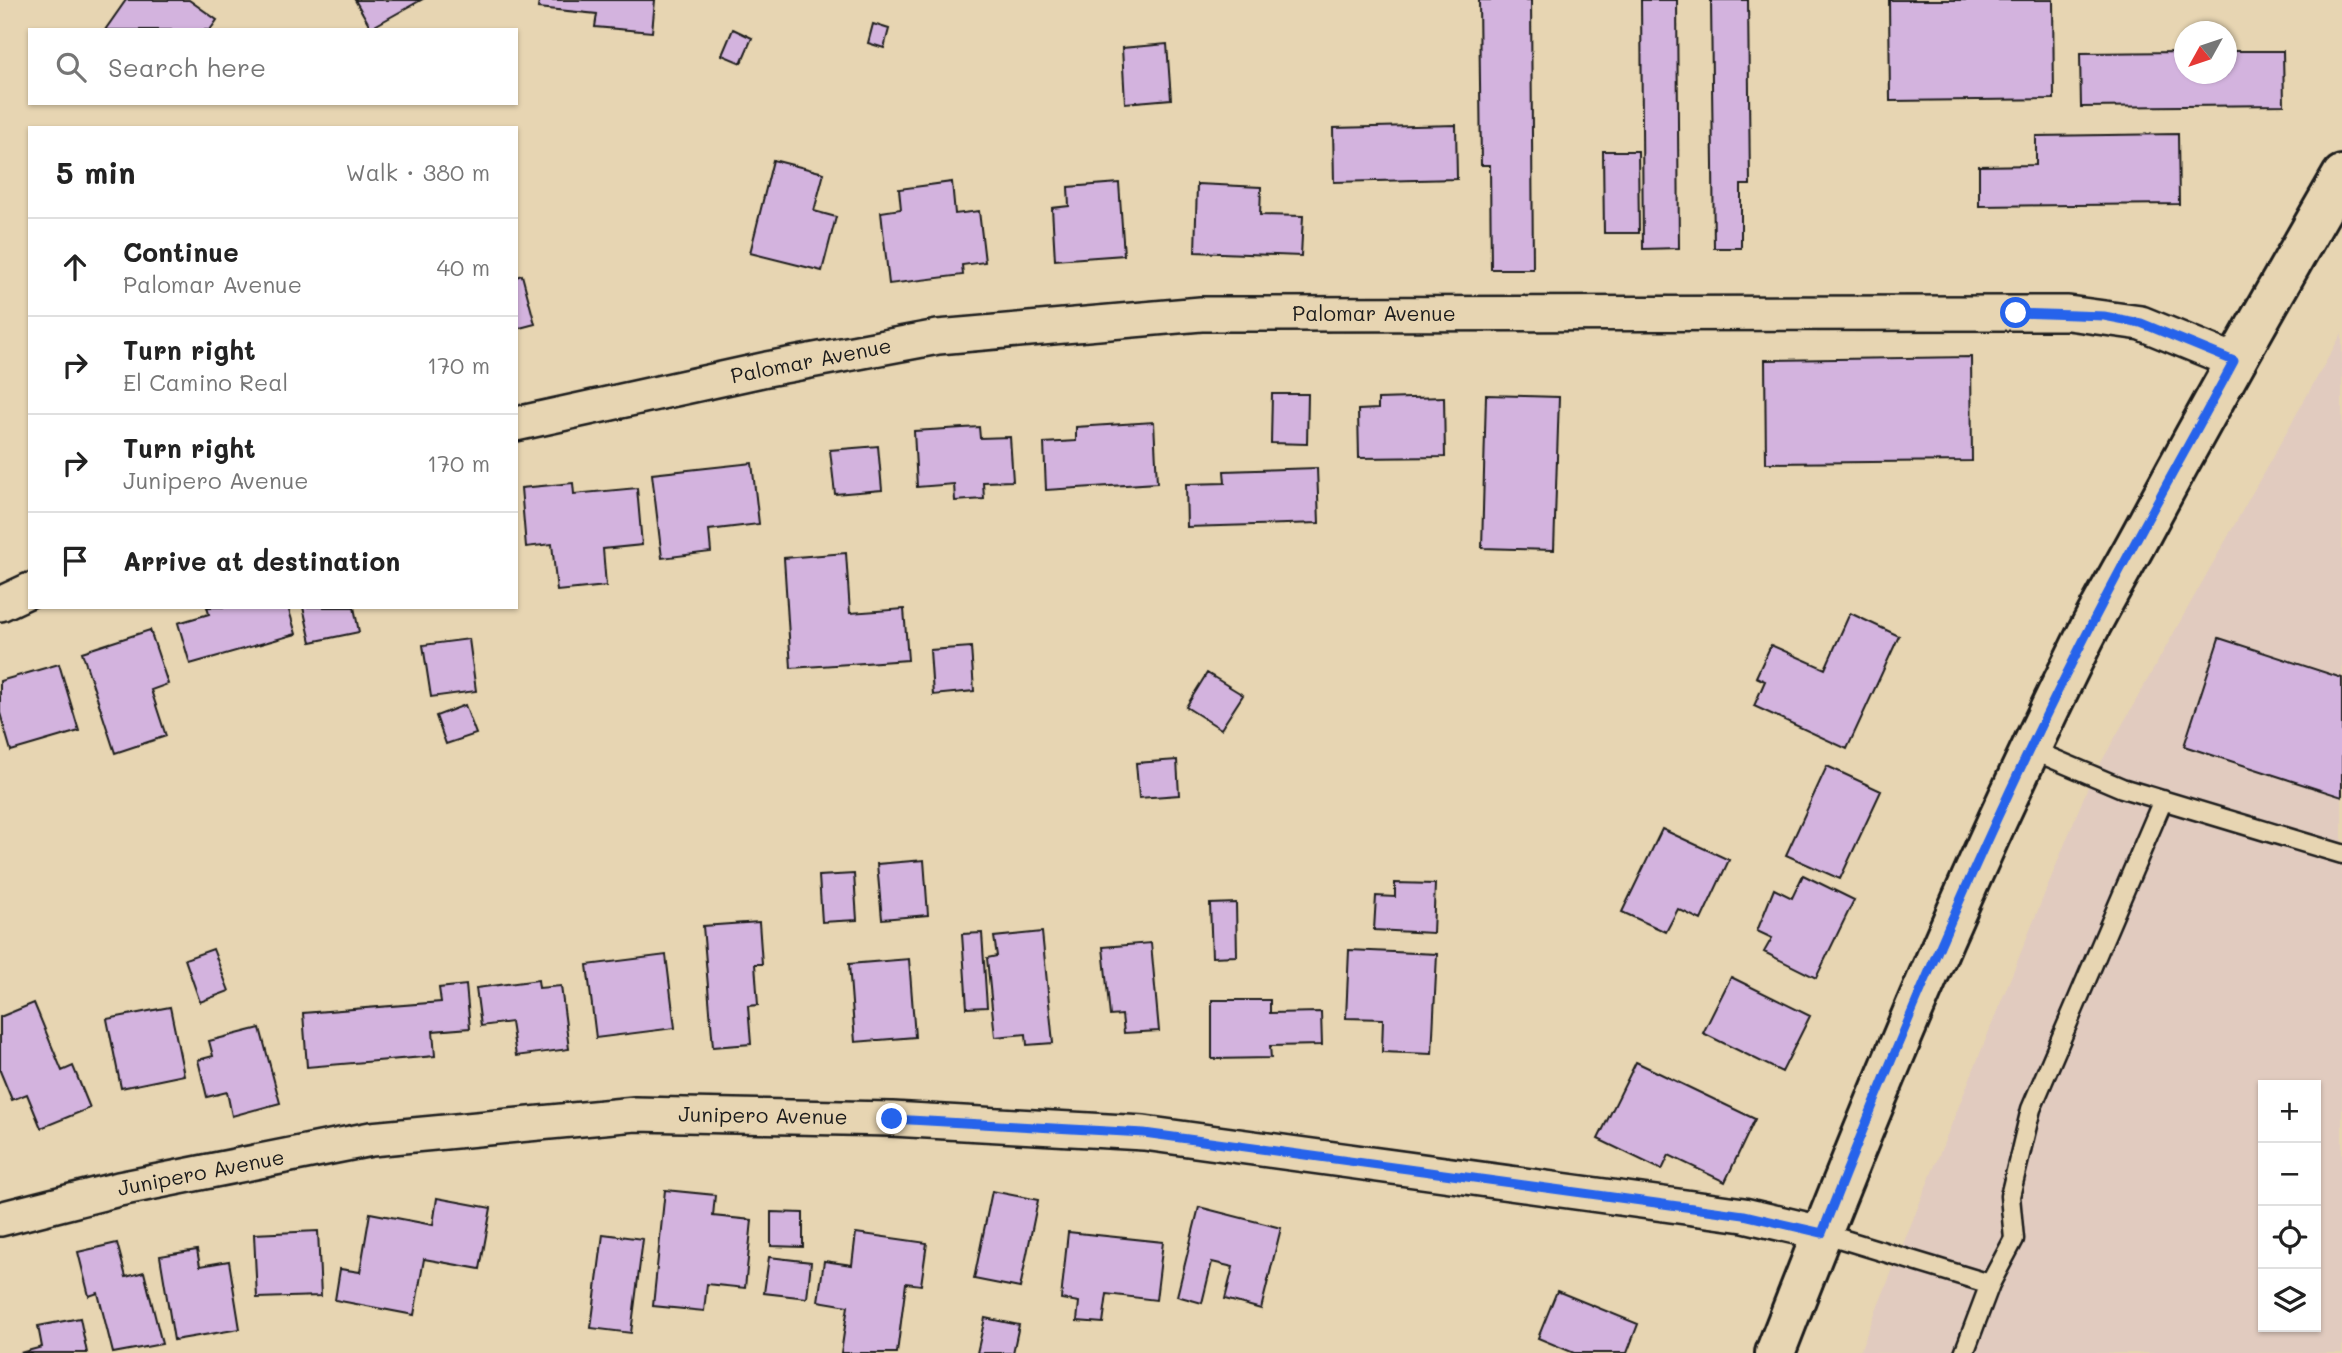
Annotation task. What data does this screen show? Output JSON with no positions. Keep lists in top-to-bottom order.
{
  "streets": {
    "street": ["Palomar Avenue", "Junipero Avenue"]
  },
  "north": "bottom left",
  "page": {
    "search": "Search here",
    "heading": ["5 min", "Walk · 380 m"],
    "list": [
      ["Continue", "Palomar Avenue", "40 m"],
      ["Turn right", "El Camino Real", "170 m"],
      ["Turn right", "Junipero Avenue", "170 m"],
      "Arrive at destination"
    ],
    "map_buttons": ["+", "−"]
  }
}
